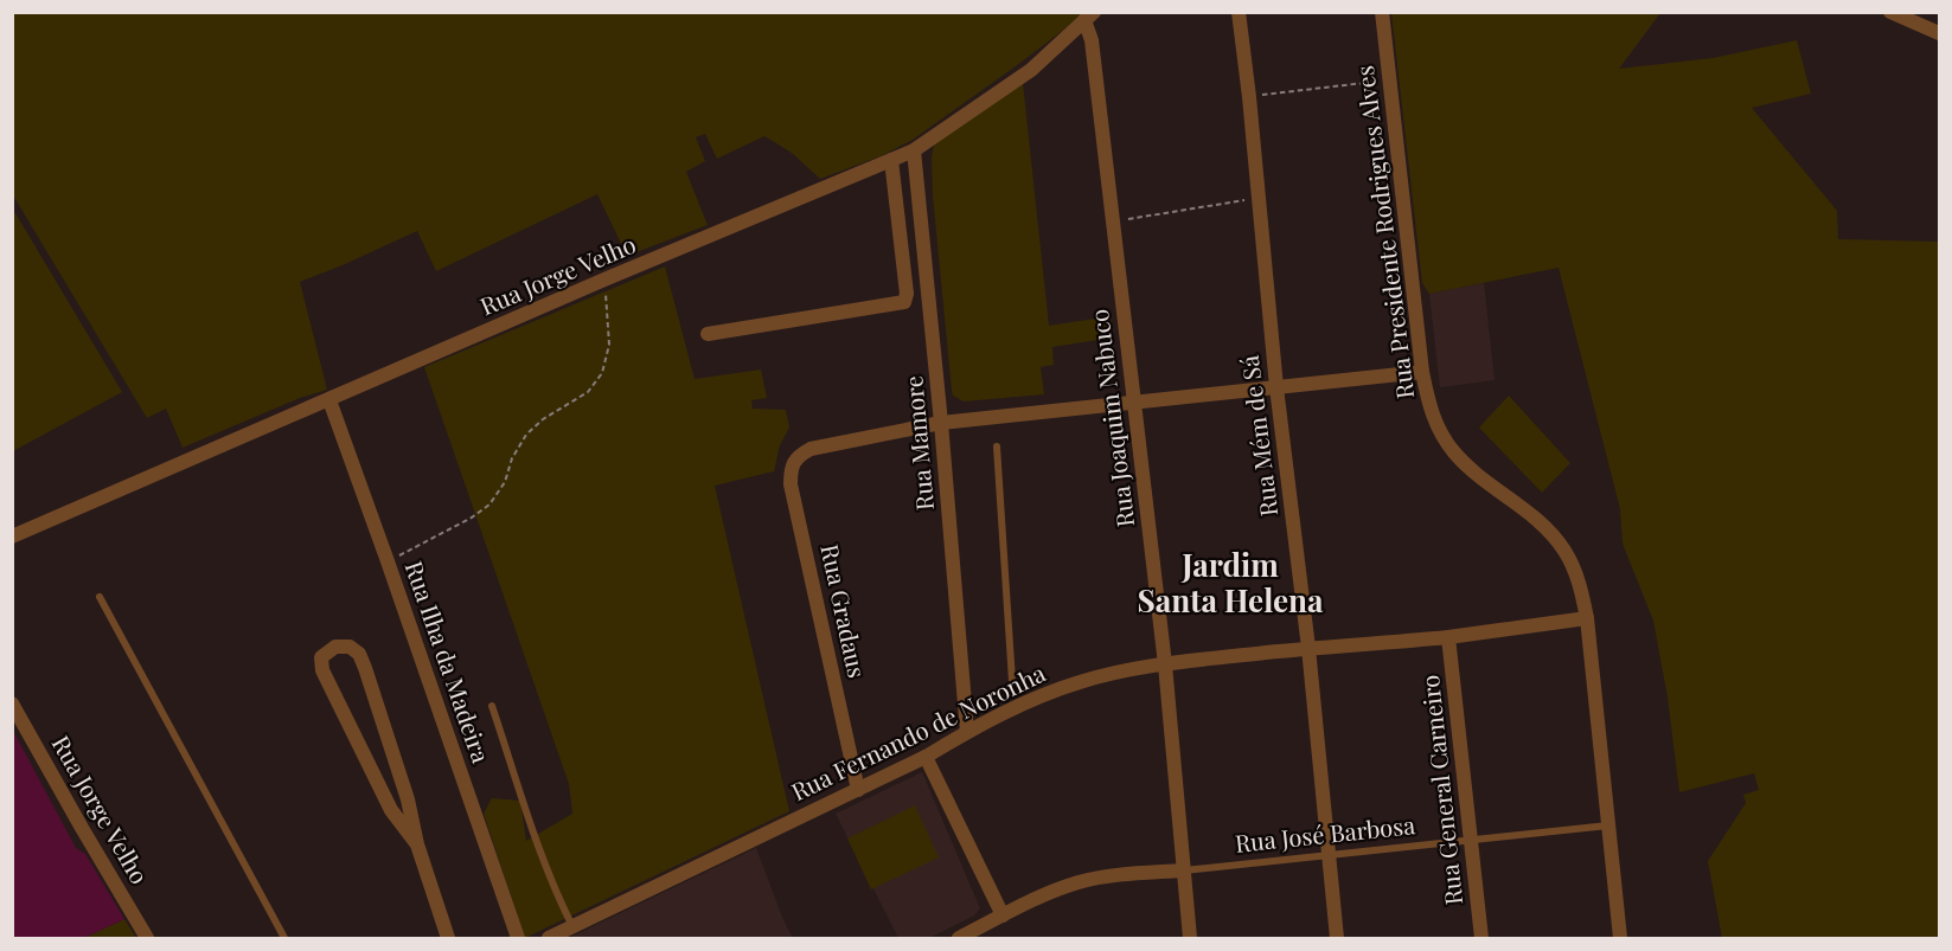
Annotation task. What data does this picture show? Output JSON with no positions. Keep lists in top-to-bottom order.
{
  "streets": {
    "street": [
      "Rua Presidente Rodrigues Alves",
      "Rua Jorge Velho",
      "Rua Joaquim Nabuco",
      "Rua Mém de Sá",
      "Rua Mamore",
      "Rua Gradaus",
      "Rua Ilha da Madeira",
      "Rua Fernando de Noronha",
      "Rua General Carneiro"
    ],
    "lane": ["Rua José Barbosa"]
  },
  "crossings": [
    ["Rua Presidente Rodrigues Alves", "Rua Fernando de Noronha"],
    ["Rua Presidente Rodrigues Alves", "Rua José Barbosa"],
    ["Rua Jorge Velho", "Rua Joaquim Nabuco"],
    ["Rua Jorge Velho", "Rua Mamore"],
    ["Rua Jorge Velho", "Rua Ilha da Madeira"],
    ["Rua Joaquim Nabuco", "Rua Fernando de Noronha"],
    ["Rua Joaquim Nabuco", "Rua José Barbosa"],
    ["Rua Mém de Sá", "Rua Fernando de Noronha"],
    ["Rua Mém de Sá", "Rua José Barbosa"],
    ["Rua Mamore", "Rua Gradaus"],
    ["Rua Mamore", "Rua Fernando de Noronha"],
    ["Rua Gradaus", "Rua Fernando de Noronha"],
    ["Rua Fernando de Noronha", "Rua General Carneiro"],
    ["Rua General Carneiro", "Rua José Barbosa"]
  ],
  "districts": ["Jardim Santa Helena"]
}
